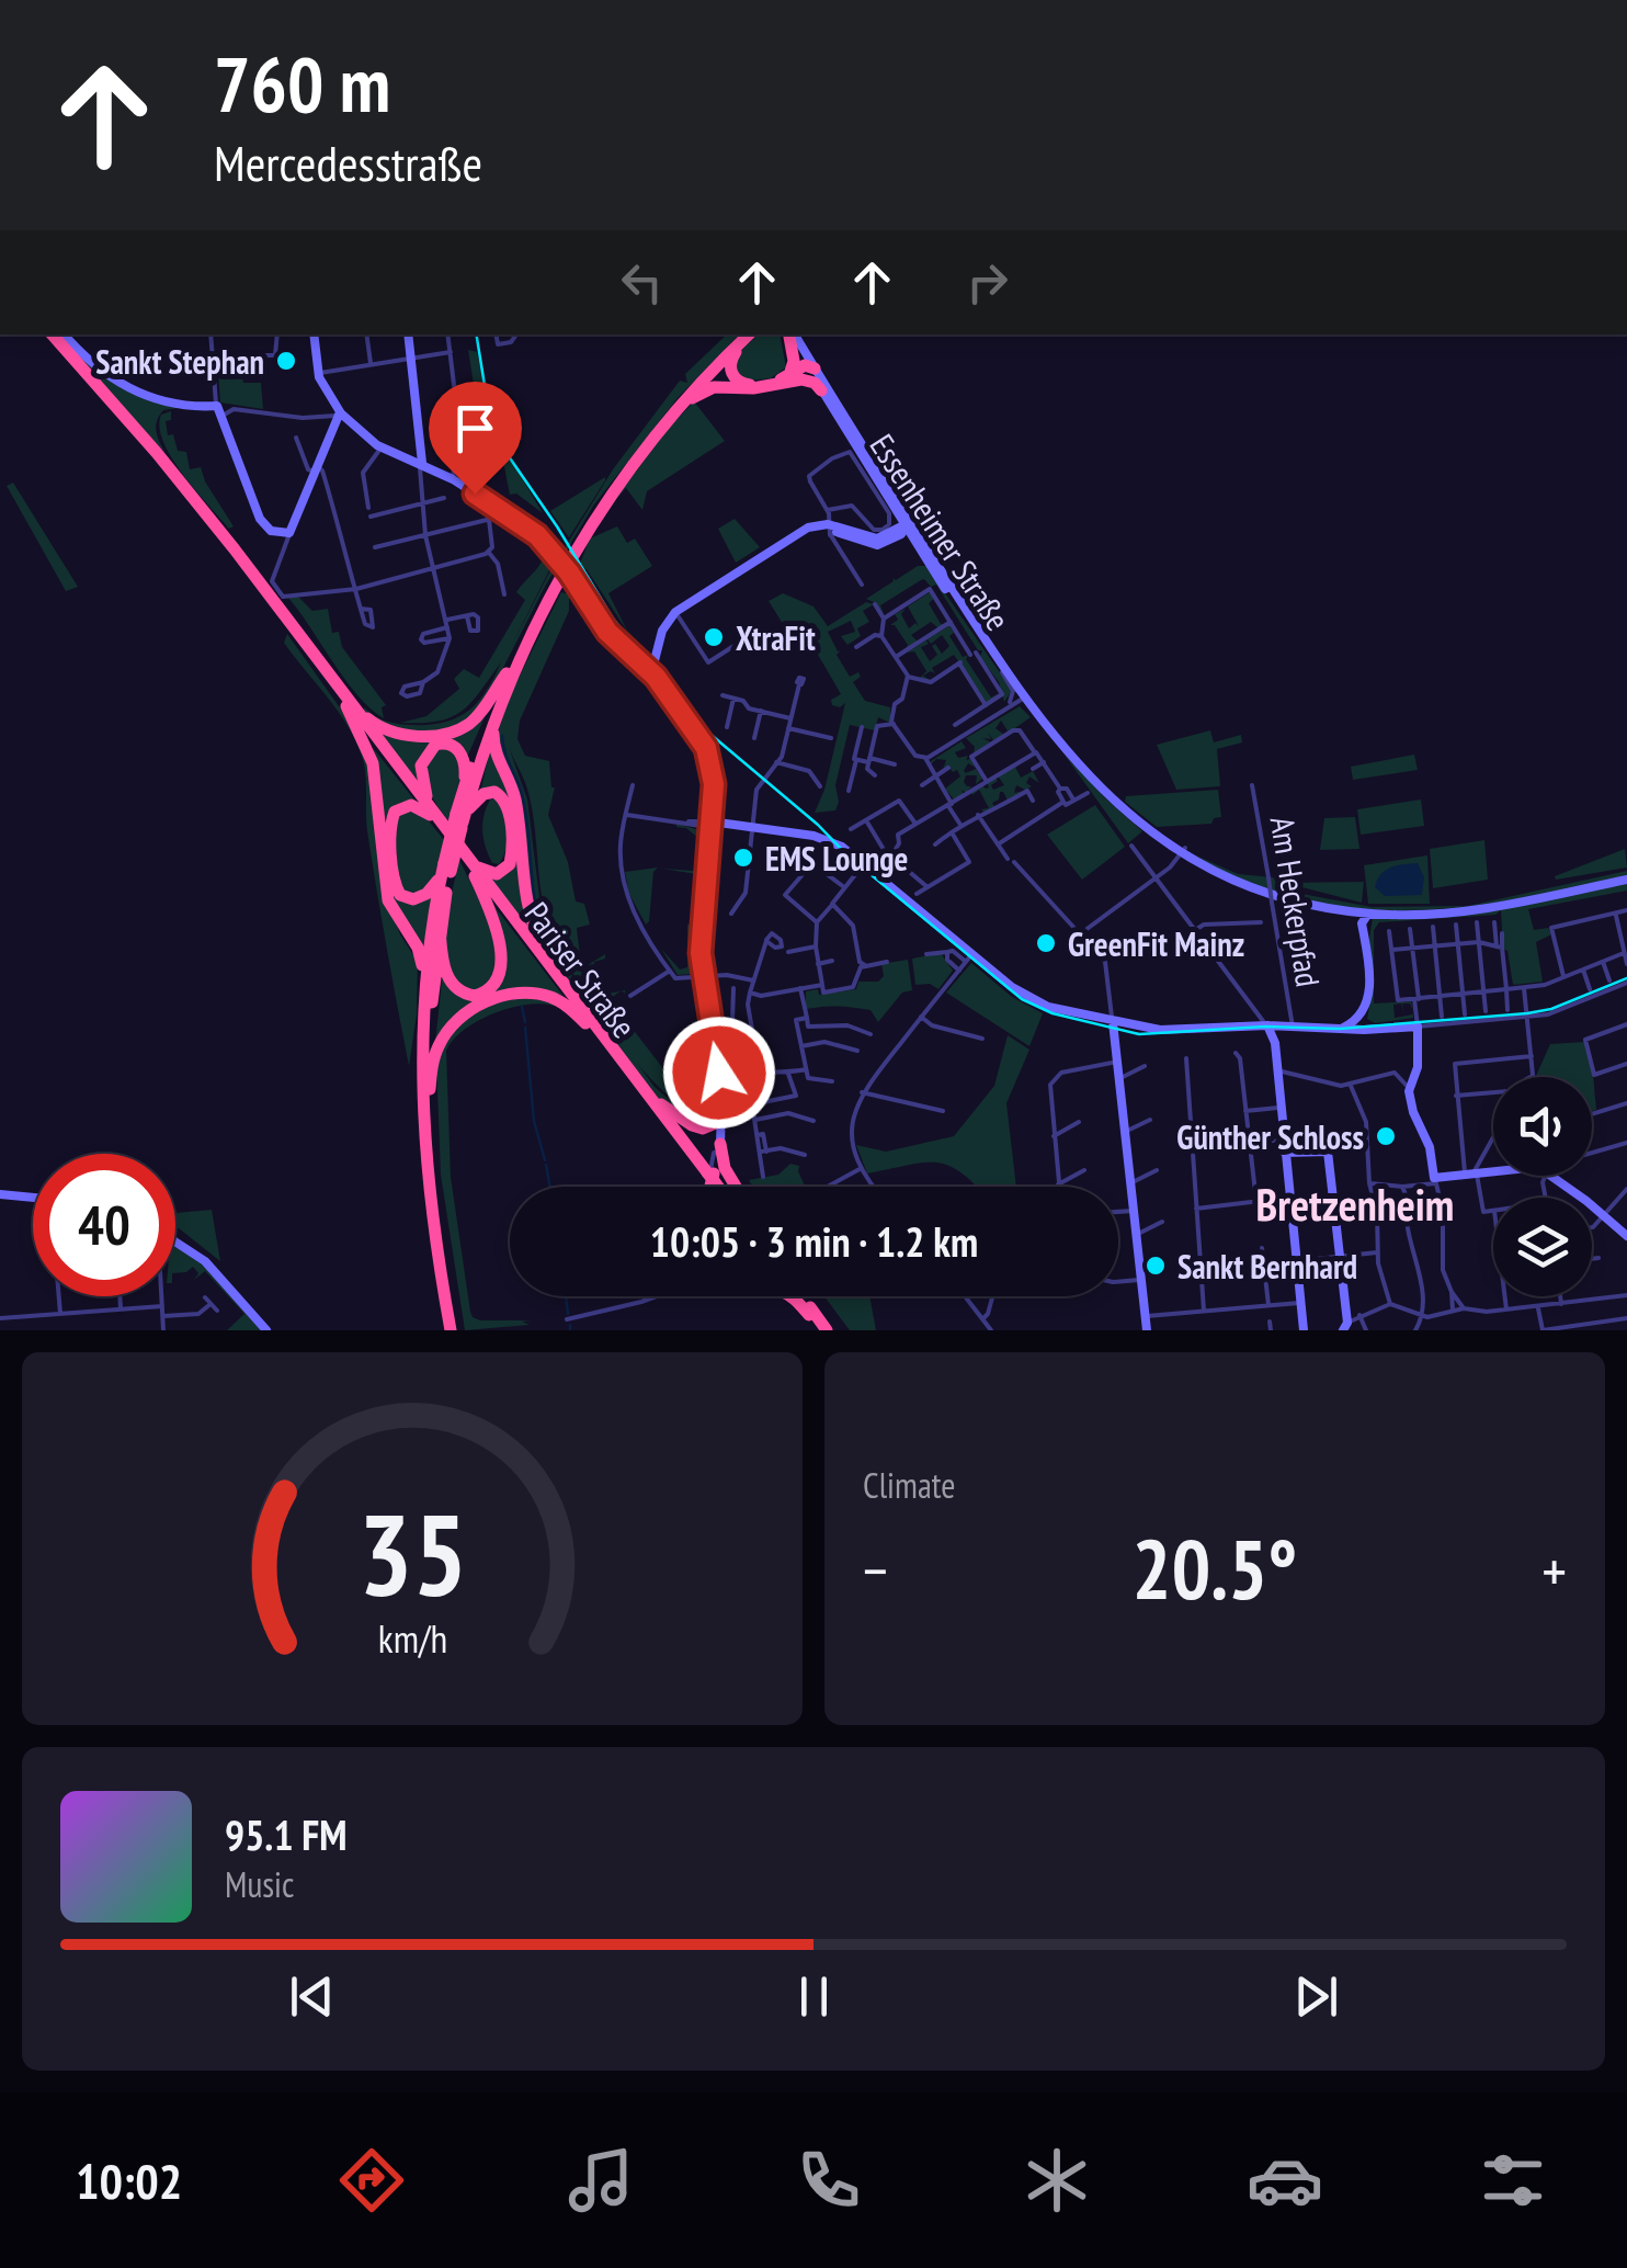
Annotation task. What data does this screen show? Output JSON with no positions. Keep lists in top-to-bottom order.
{
  "streets": {
    "highway": ["Pariser Straße"],
    "street": ["Essenheimer Straße", "Am Heckerpfad"]
  },
  "districts": ["Bretzenheim"],
  "places": [
    "Sankt Stephan",
    "XtraFit",
    "EMS Lounge",
    "GreenFit Mainz",
    "Günther Schloss",
    "Sankt Bernhard"
  ],
  "page": {
    "turn": ["760 m", "Mercedesstraße"],
    "limit": "40",
    "trip": "10:05 · 3 min · 1.2 km",
    "tile": "Climate",
    "heat": ["−", "20.5°", "+"],
    "song": ["95.1 FM", "Music"],
    "tabs": "10:02",
    "gauge": ["35", "km/h"]
  }
}
